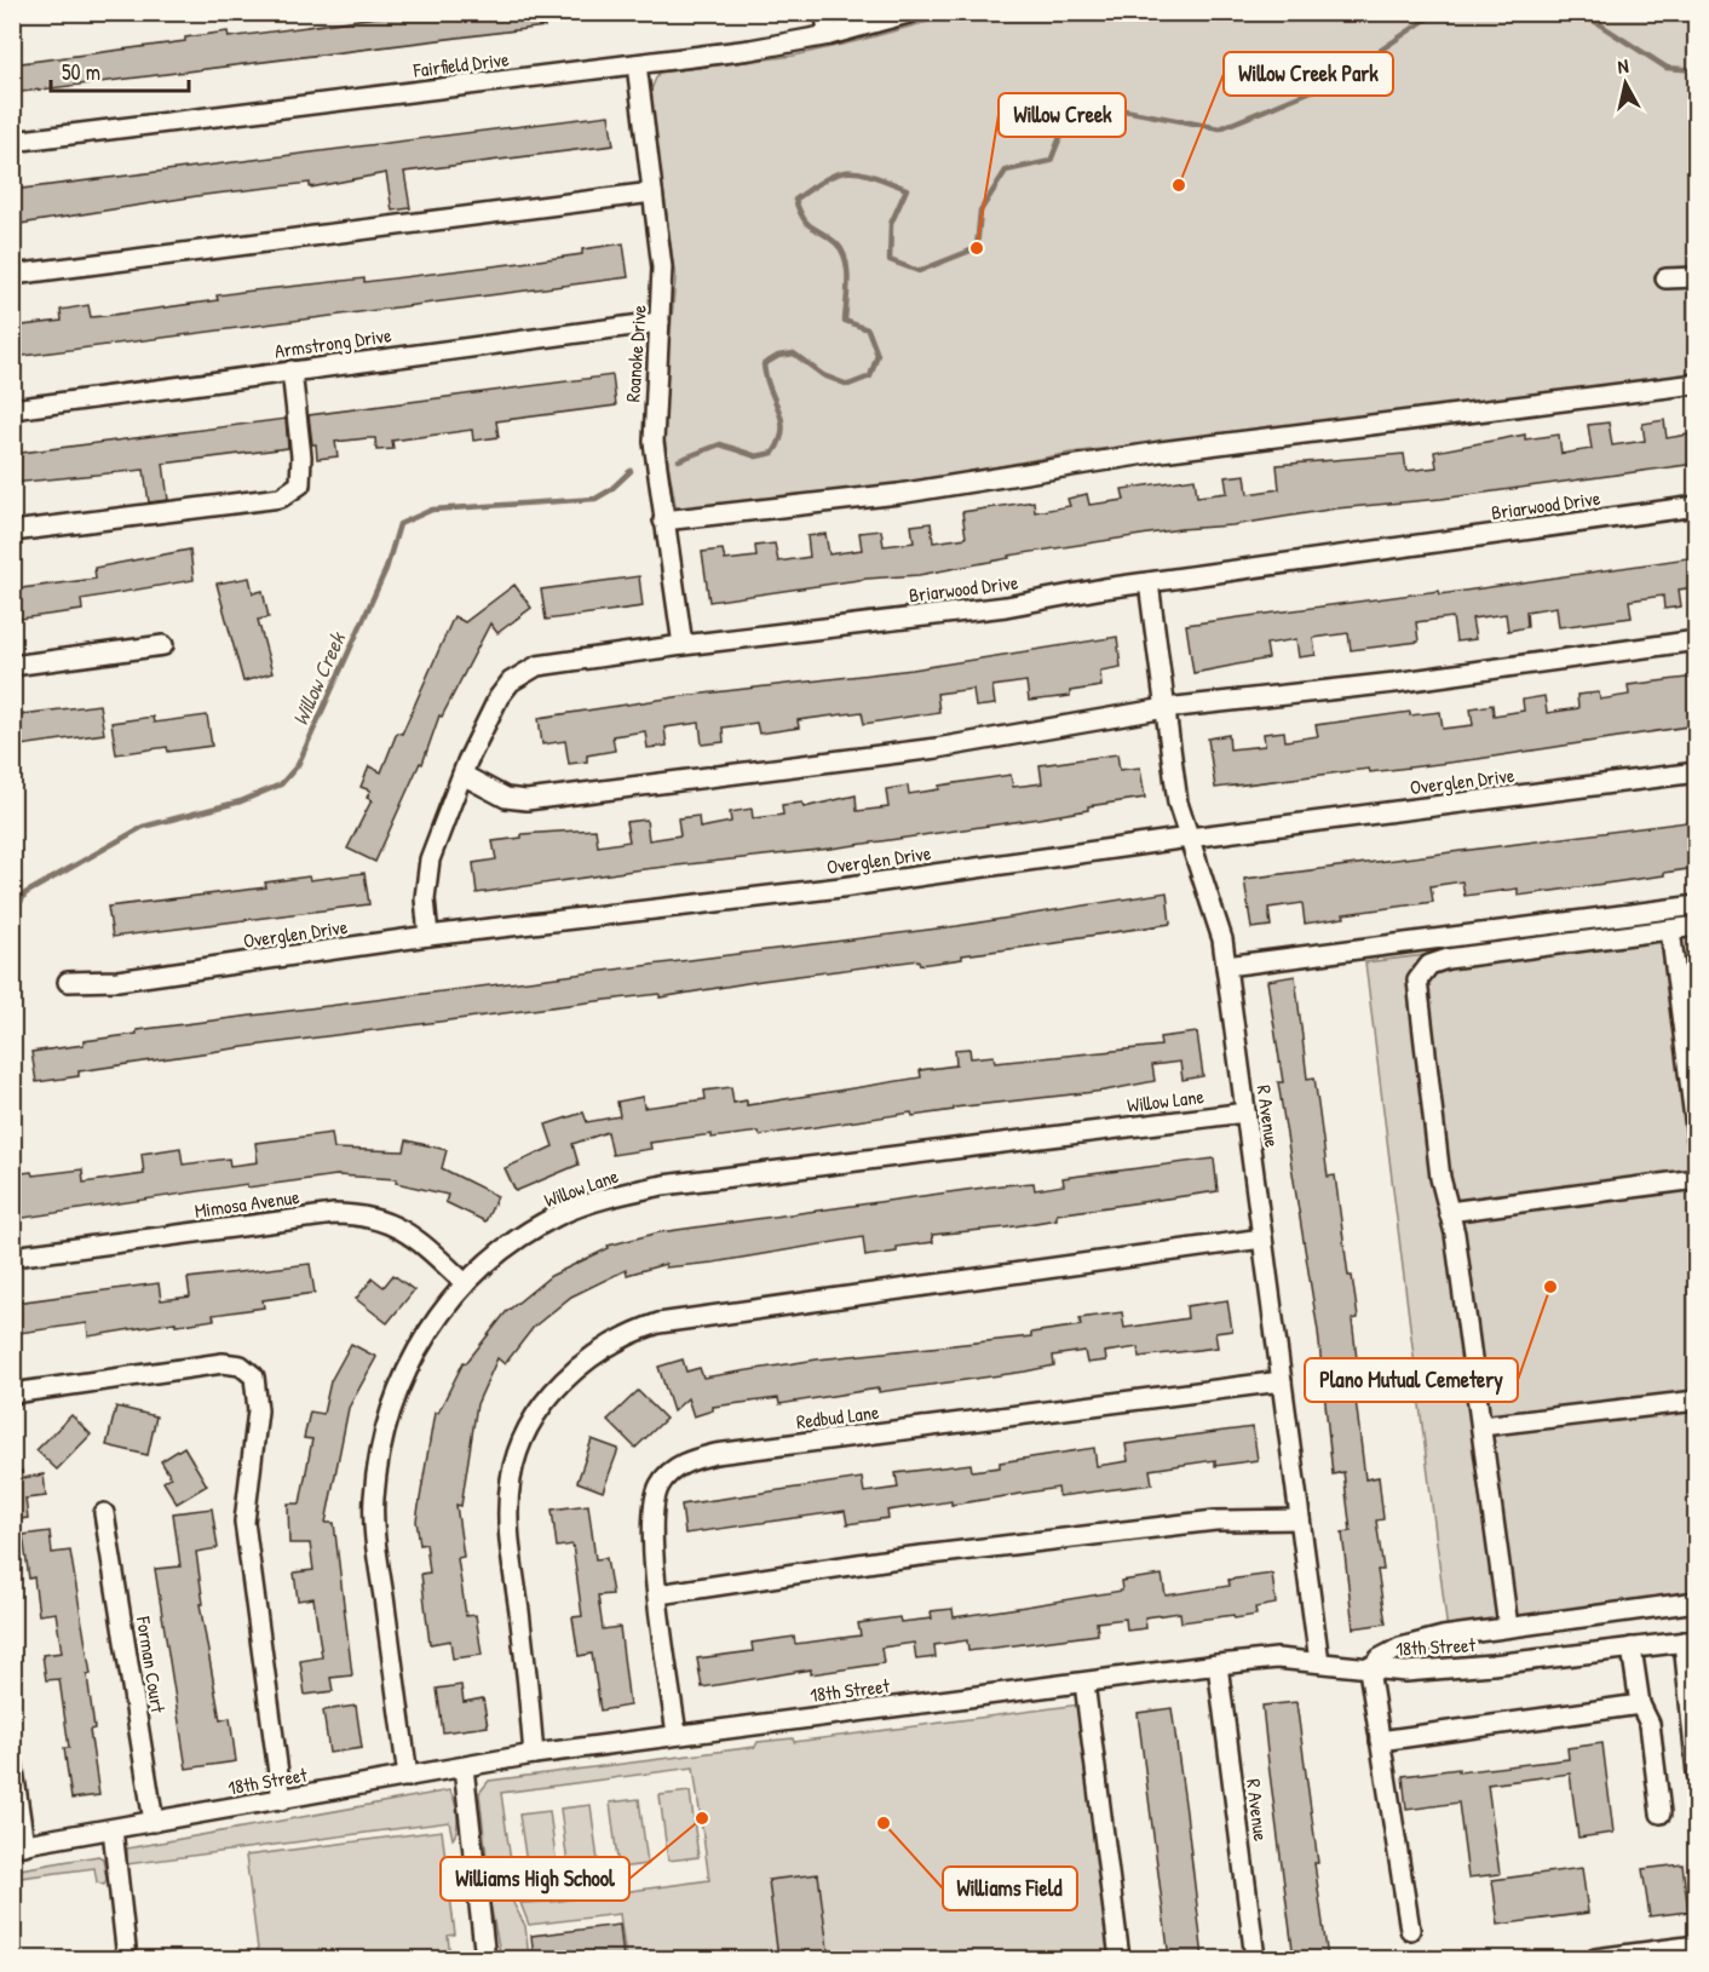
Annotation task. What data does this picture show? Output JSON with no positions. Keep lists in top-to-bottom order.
{
  "streets": {
    "street": [
      "Fairfield Drive",
      "Armstrong Drive",
      "Roanoke Drive",
      "Briarwood Drive",
      "Overglen Drive",
      "Willow Lane",
      "R Avenue",
      "Mimosa Avenue",
      "Redbud Lane",
      "18th Street",
      "Forman Court"
    ]
  },
  "crossings": [
    ["Fairfield Drive", "Roanoke Drive"],
    ["Armstrong Drive", "Roanoke Drive"],
    ["Roanoke Drive", "Briarwood Drive"],
    ["Briarwood Drive", "Overglen Drive"],
    ["Briarwood Drive", "R Avenue"],
    ["Overglen Drive", "R Avenue"],
    ["Willow Lane", "R Avenue"],
    ["Willow Lane", "Mimosa Avenue"],
    ["Willow Lane", "18th Street"],
    ["R Avenue", "Redbud Lane"],
    ["R Avenue", "18th Street"],
    ["Redbud Lane", "18th Street"],
    ["18th Street", "Forman Court"]
  ],
  "water": ["Willow Creek"],
  "places": [
    "Willow Creek Park",
    "Willow Creek",
    "Plano Mutual Cemetery",
    "Williams High School",
    "Williams Field"
  ],
  "scale_bar": "50 m",
  "north": "top"
}
